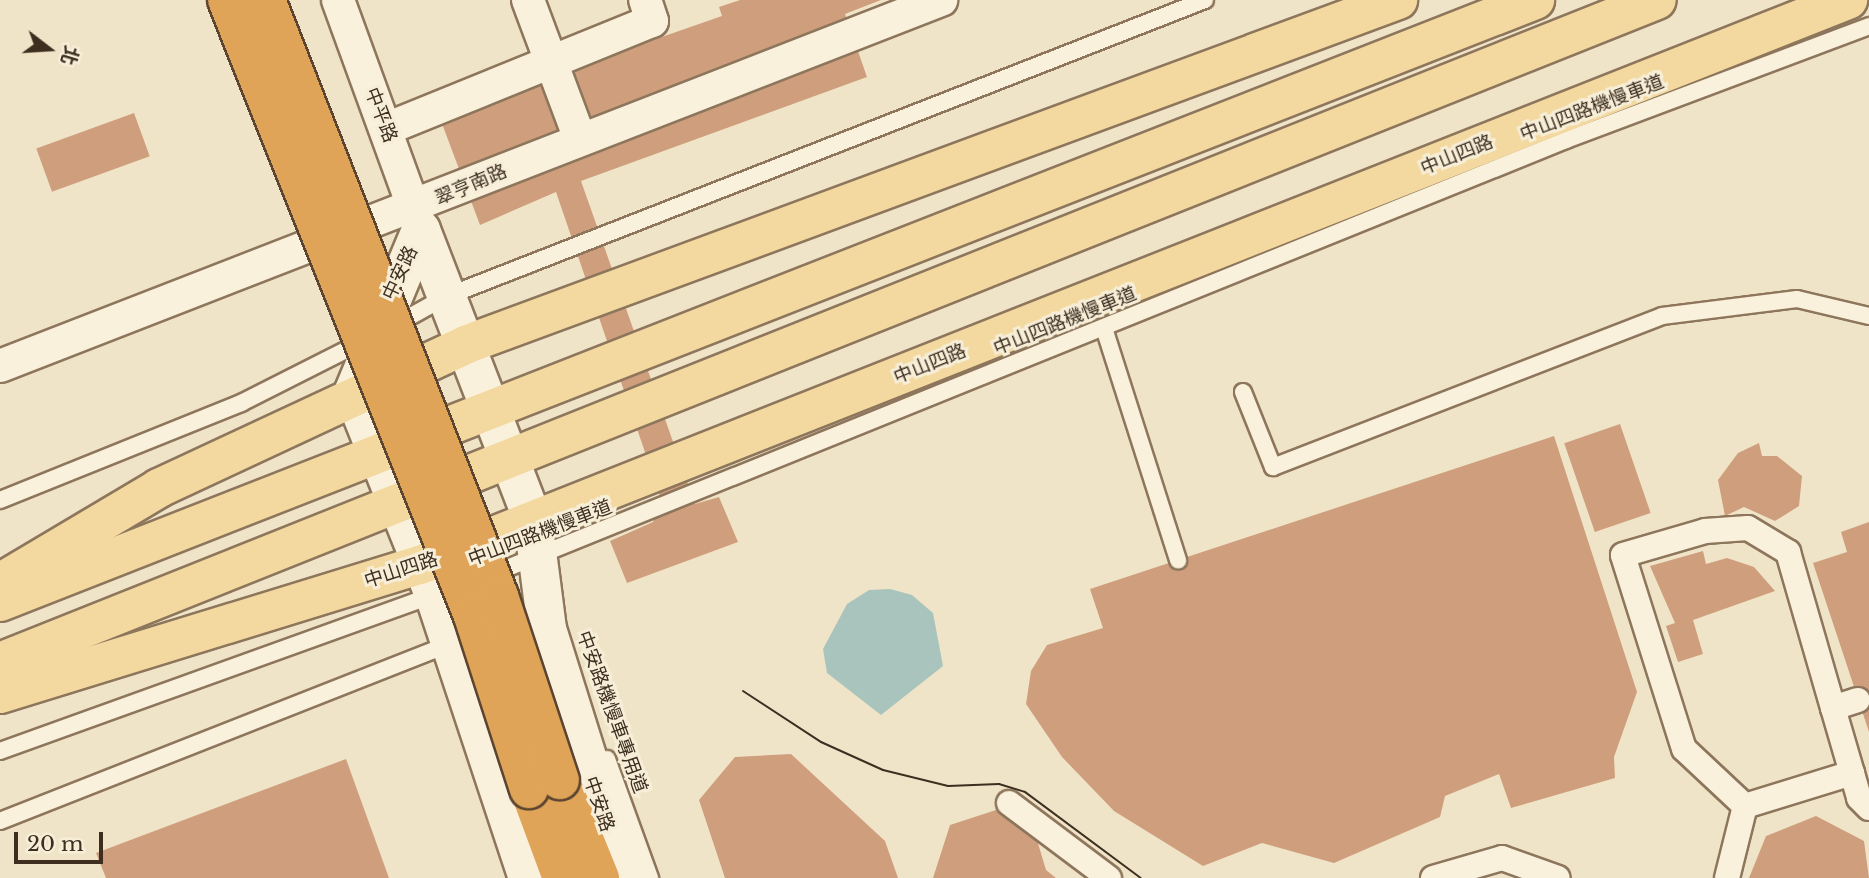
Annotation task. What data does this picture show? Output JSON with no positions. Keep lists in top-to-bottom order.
{
  "streets": {
    "main road": ["中山四路"],
    "street": ["中平路", "翠亨南路", "中安路"],
    "lane": ["中山四路機慢車道", "中安路機慢車專用道"]
  },
  "crossings": [
    ["中山四路機慢車道", "中山四路"],
    ["中山四路機慢車道", "中安路"],
    ["中山四路機慢車道", "中安路機慢車專用道"],
    ["中平路", "翠亨南路"],
    ["中平路", "中安路"],
    ["中山四路", "中安路"],
    ["翠亨南路", "中安路"],
    ["中安路", "中安路機慢車專用道"]
  ],
  "scale_bar": "20 m",
  "north": "right"
}
